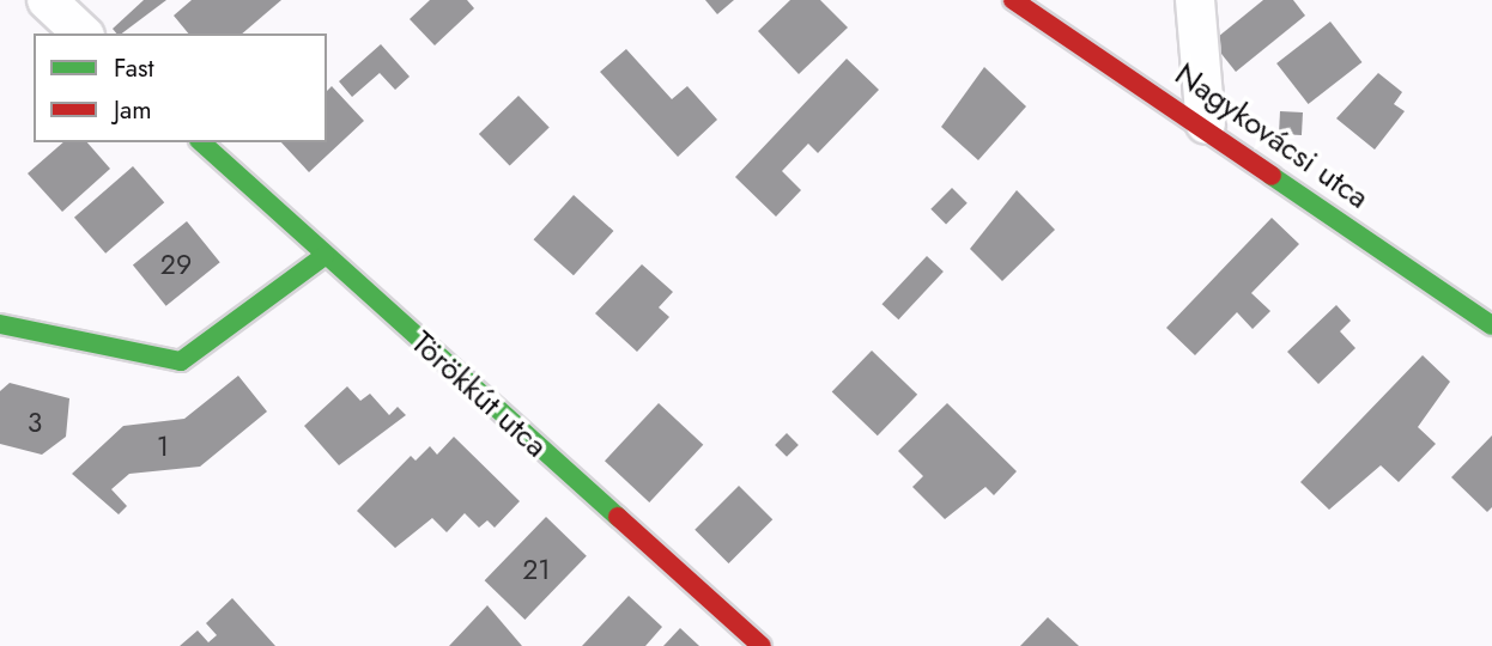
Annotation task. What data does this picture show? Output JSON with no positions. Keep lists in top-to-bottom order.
{
  "streets": {
    "street": ["Nagykovácsi utca", "Törökkút utca"]
  },
  "house_numbers": [
    "29",
    "3",
    "1",
    "21"
  ],
  "legend": ["Fast", "Jam"]
}
